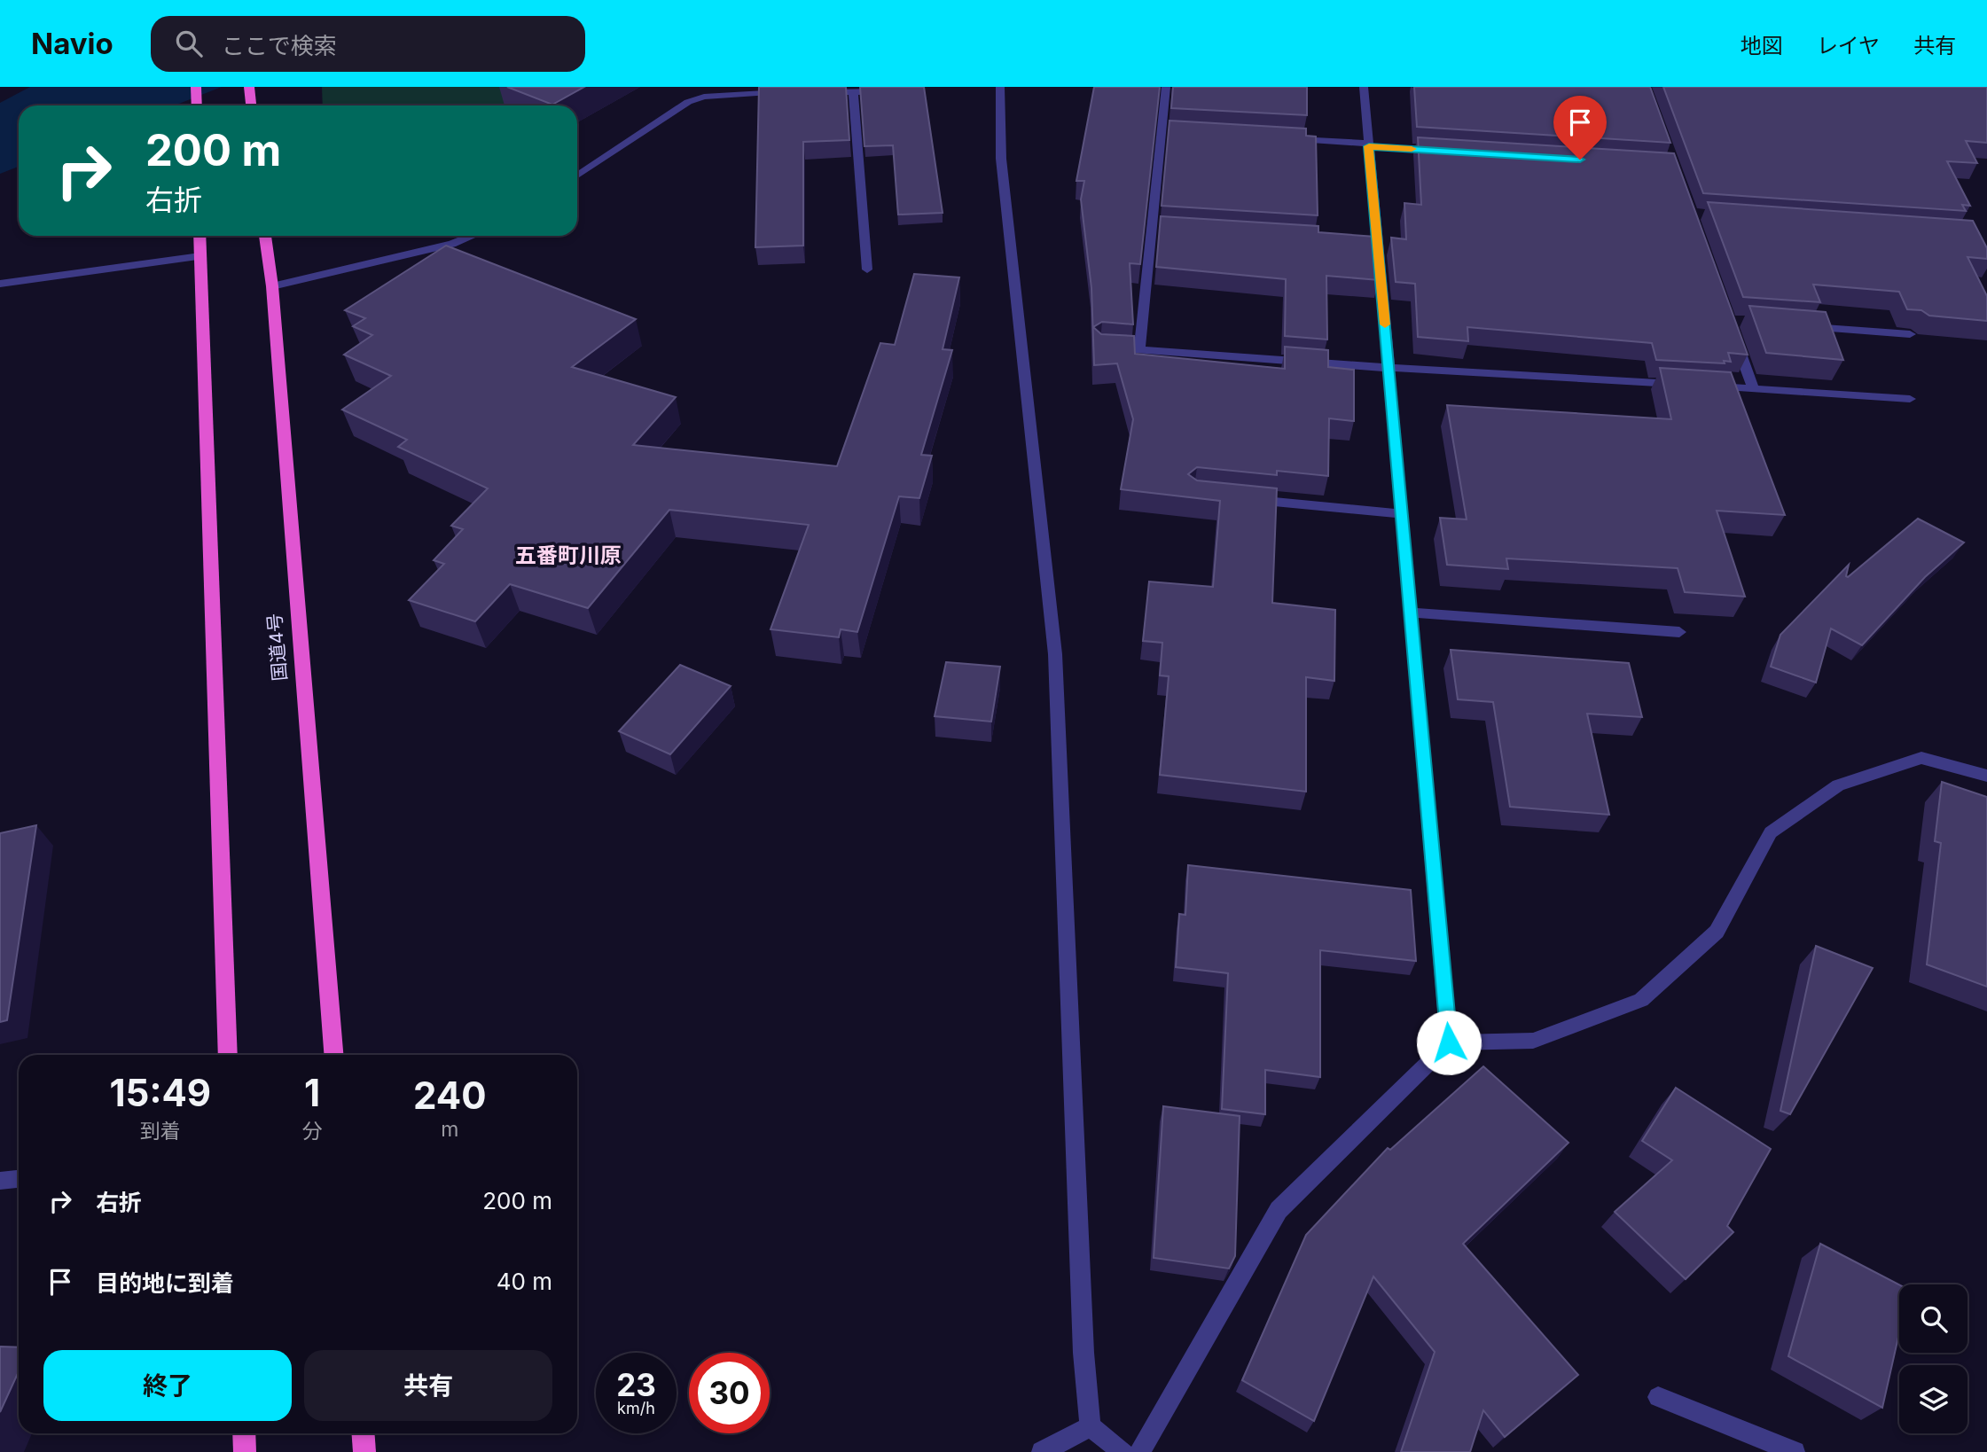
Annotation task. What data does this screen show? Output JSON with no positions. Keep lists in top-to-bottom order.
{
  "streets": {
    "highway": ["国道4号"]
  },
  "districts": ["五番町川原"],
  "page": {
    "header": "Navio",
    "search": "ここで検索",
    "nav": ["地図", "レイヤ", "共有"],
    "turn": ["200 m", "右折"],
    "eta": [
      "15:49",
      "到着",
      "1",
      "分",
      "240",
      "m"
    ],
    "list": [
      {
        "name": "右折",
        "value": "200 m"
      },
      {
        "name": "目的地に到着",
        "value": "40 m"
      }
    ],
    "buttons": ["終了", "共有"],
    "speed": "23 km/h",
    "limit": "30"
  }
}
